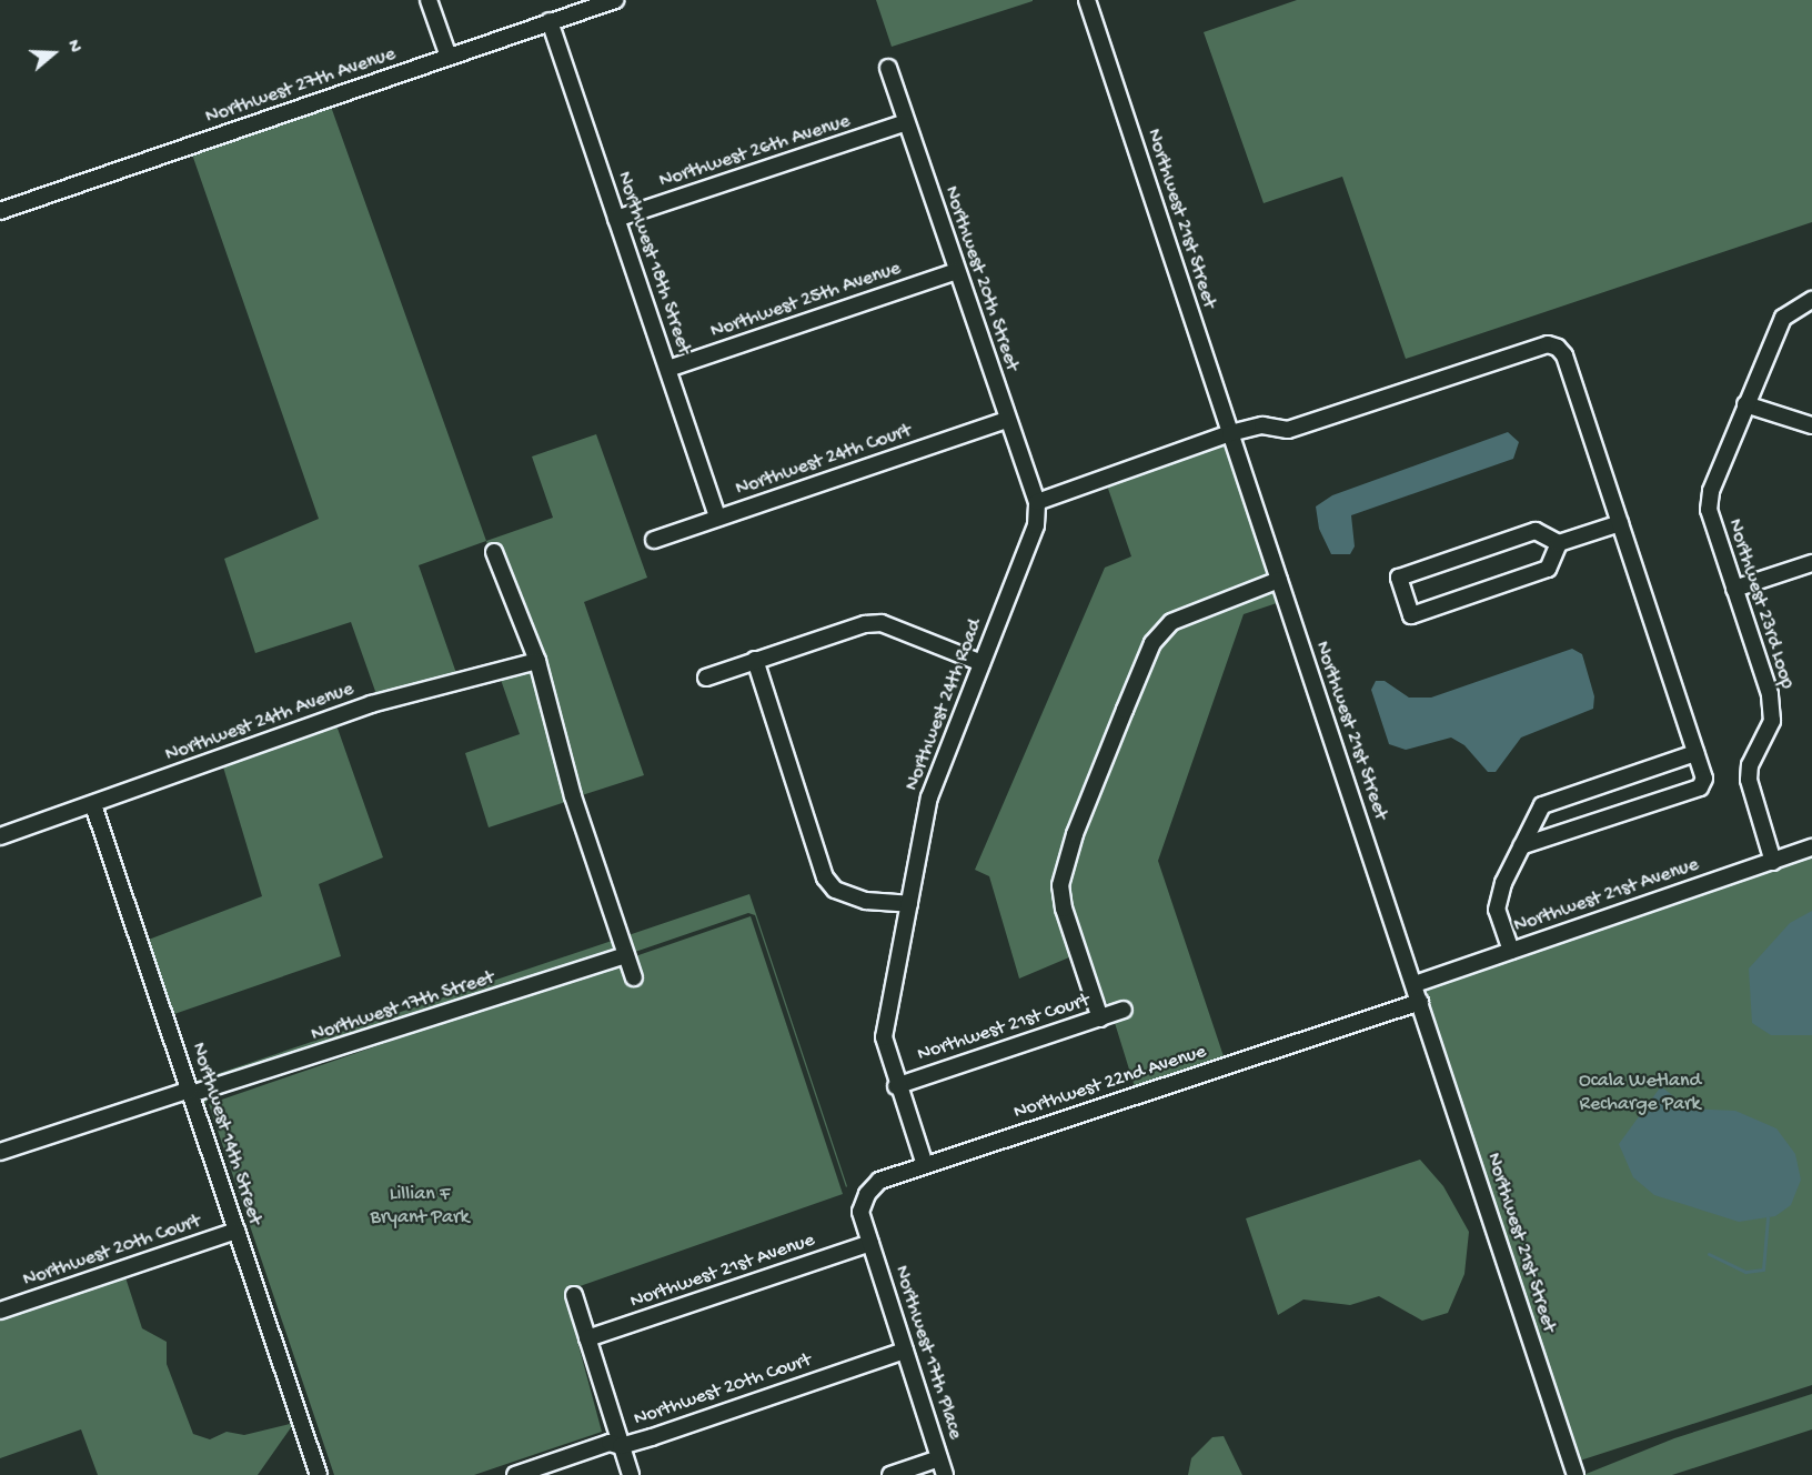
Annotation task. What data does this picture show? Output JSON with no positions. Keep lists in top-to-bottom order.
{
  "streets": {
    "street": [
      "Northwest 27th Avenue",
      "Northwest 26th Avenue",
      "Northwest 21st Street",
      "Northwest 18th Street",
      "Northwest 20th Street",
      "Northwest 25th Avenue",
      "Northwest 24th Court",
      "Northwest 23rd Loop",
      "Northwest 24th Road",
      "Northwest 24th Avenue",
      "Northwest 21st Avenue",
      "Northwest 17th Street",
      "Northwest 21st Court",
      "Northwest 22nd Avenue",
      "Northwest 14th Street",
      "Northwest 20th Court",
      "Northwest 17th Place"
    ]
  },
  "crossings": [
    ["Northwest 27th Avenue", "Northwest 18th Street"],
    ["Northwest 26th Avenue", "Northwest 18th Street"],
    ["Northwest 26th Avenue", "Northwest 20th Street"],
    ["Northwest 21st Street", "Northwest 21st Avenue"],
    ["Northwest 21st Street", "Northwest 22nd Avenue"],
    ["Northwest 18th Street", "Northwest 25th Avenue"],
    ["Northwest 18th Street", "Northwest 24th Court"],
    ["Northwest 20th Street", "Northwest 25th Avenue"],
    ["Northwest 20th Street", "Northwest 24th Court"],
    ["Northwest 20th Street", "Northwest 24th Road"],
    ["Northwest 23rd Loop", "Northwest 21st Avenue"],
    ["Northwest 24th Road", "Northwest 21st Court"],
    ["Northwest 24th Road", "Northwest 22nd Avenue"],
    ["Northwest 24th Avenue", "Northwest 14th Street"],
    ["Northwest 21st Avenue", "Northwest 22nd Avenue"],
    ["Northwest 21st Avenue", "Northwest 17th Place"],
    ["Northwest 17th Street", "Northwest 14th Street"],
    ["Northwest 22nd Avenue", "Northwest 17th Place"],
    ["Northwest 14th Street", "Northwest 20th Court"],
    ["Northwest 20th Court", "Northwest 17th Place"]
  ],
  "parks": ["Ocala Wetland Recharge Park", "Lillian F Bryant Park"],
  "north": "right"
}
